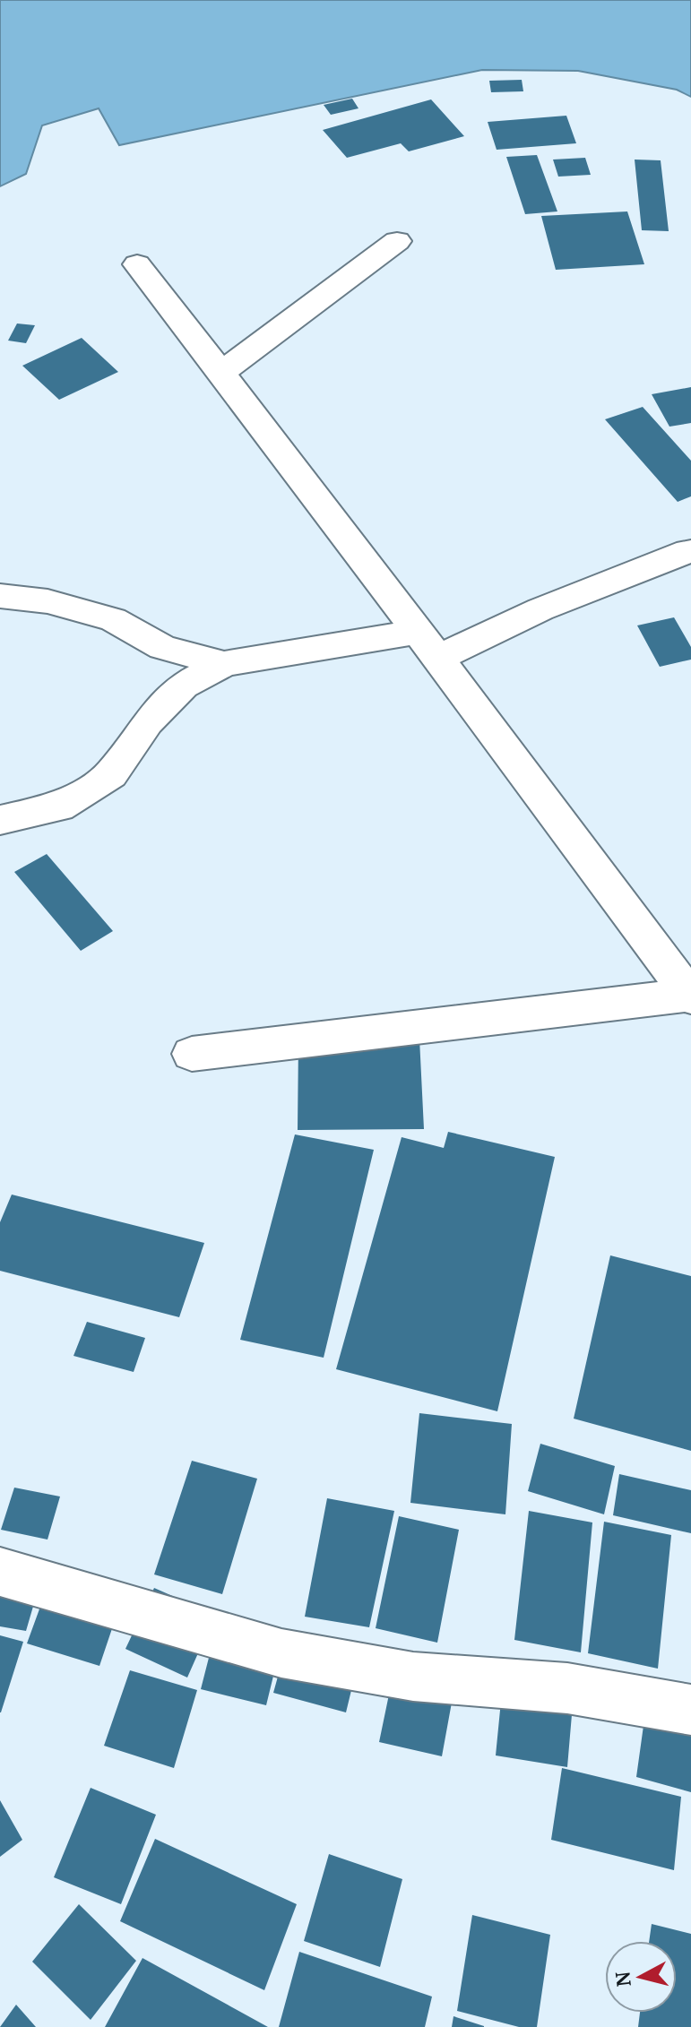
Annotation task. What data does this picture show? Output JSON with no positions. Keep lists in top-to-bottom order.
{
  "north": "left"
}
